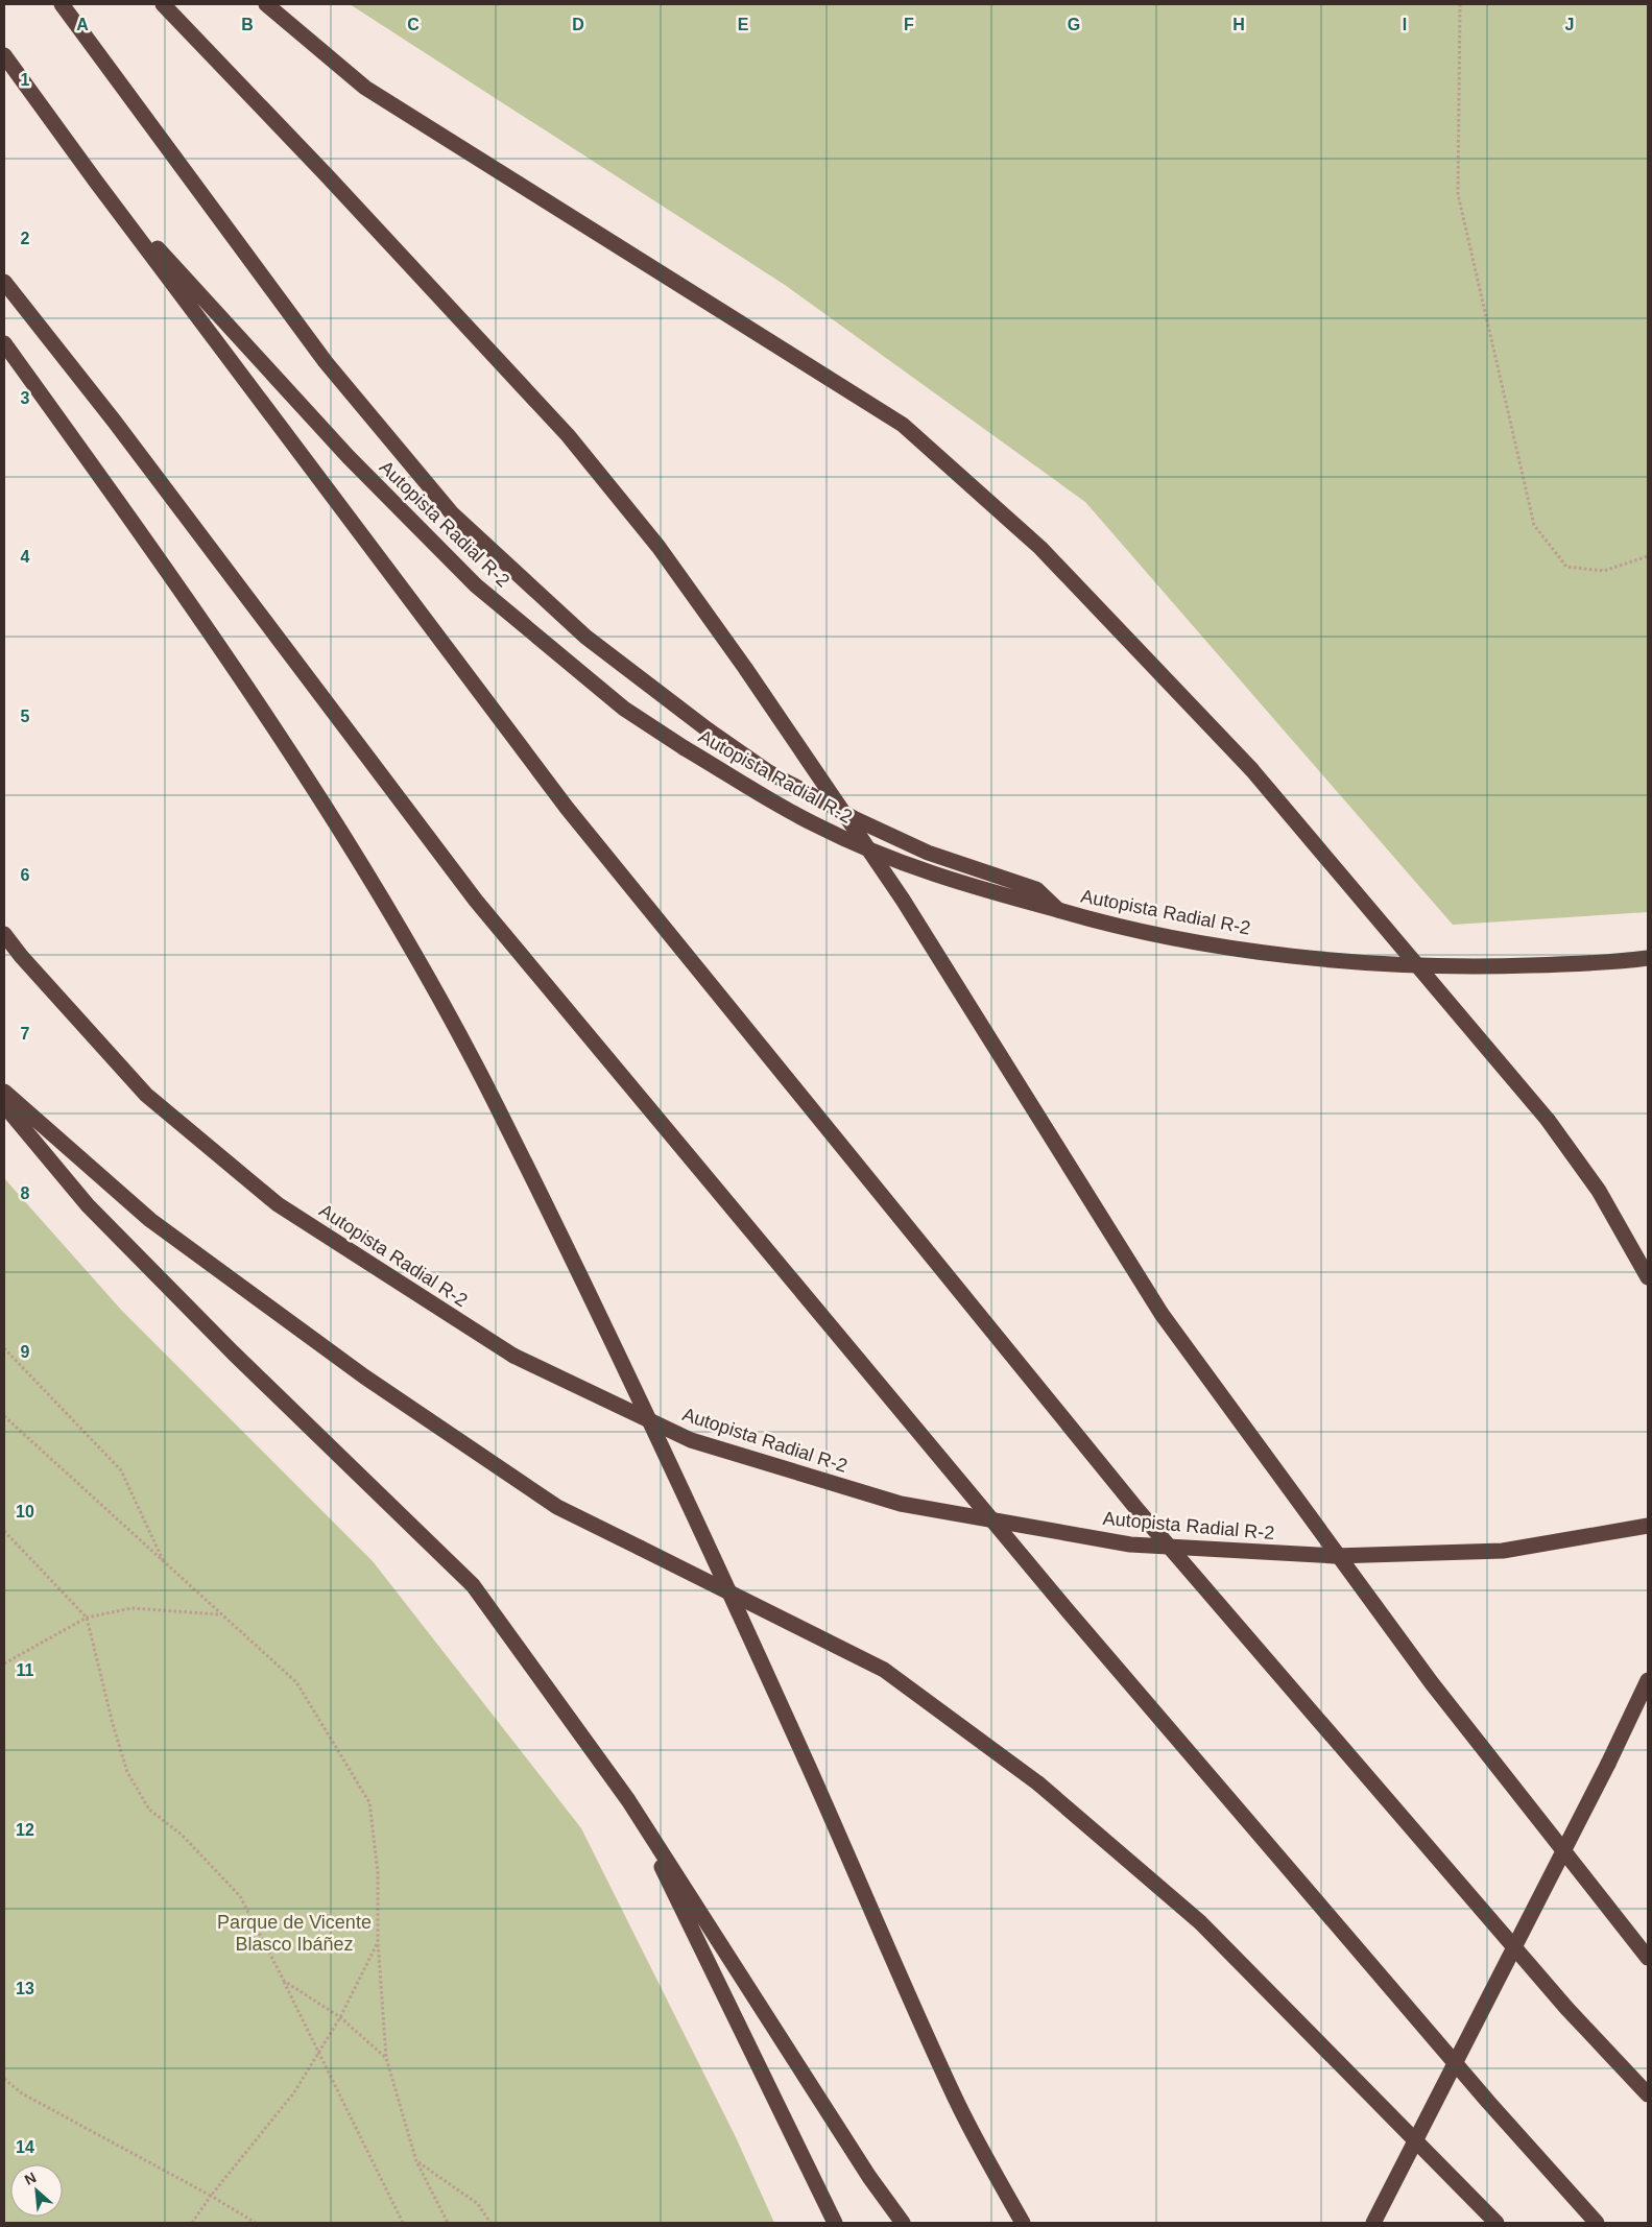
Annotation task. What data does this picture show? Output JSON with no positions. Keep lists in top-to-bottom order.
{
  "streets": {
    "highway": ["Autopista Radial R-2"]
  },
  "parks": ["Parque de Vicente Blasco Ibáñez"],
  "north": "top left",
  "grid": {
    "columns": [
      "A",
      "B",
      "C",
      "D",
      "E",
      "F",
      "G",
      "H",
      "I",
      "J"
    ],
    "rows": [
      "1",
      "2",
      "3",
      "4",
      "5",
      "6",
      "7",
      "8",
      "9",
      "10",
      "11",
      "12",
      "13",
      "14"
    ]
  }
}
